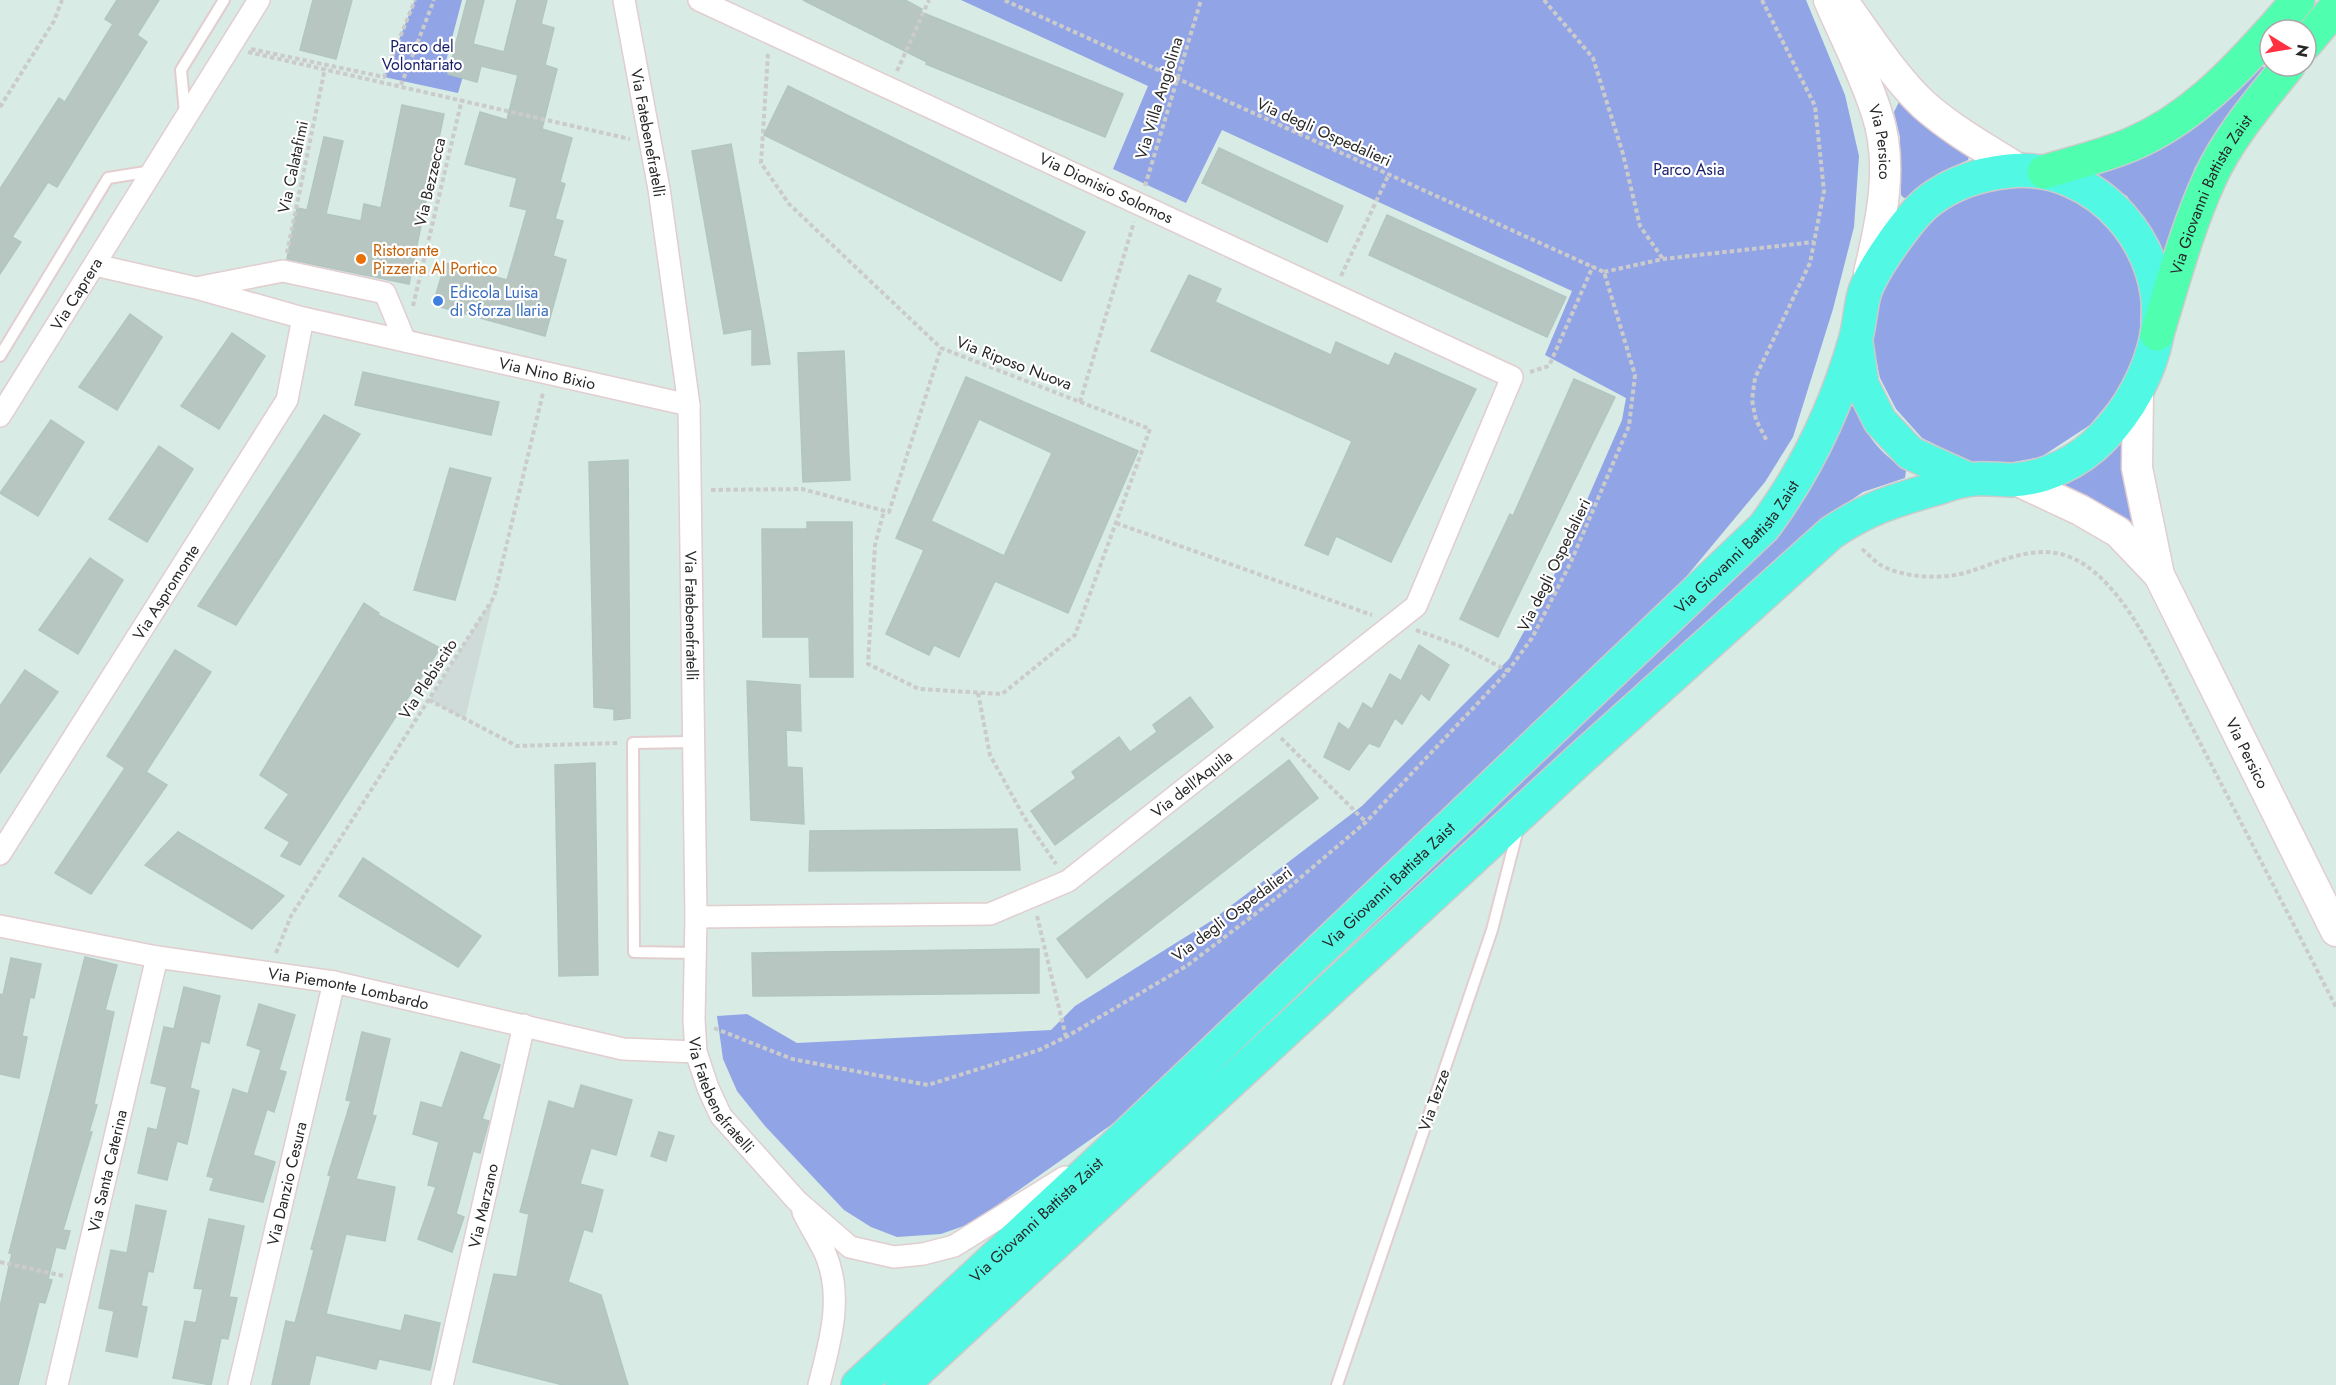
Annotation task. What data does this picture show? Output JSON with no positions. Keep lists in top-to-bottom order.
{
  "streets": {
    "highway": ["Via Giovanni Battista Zaist"],
    "street": [
      "Via Fatebenefratelli",
      "Via Persico",
      "Via Dionisio Solomos",
      "Via Caprera",
      "Via Nino Bixio",
      "Via Aspromonte",
      "Via dell'Aquila",
      "Via Piemonte Lombardo",
      "Via Santa Caterina",
      "Via Danzio Cesura",
      "Via Marzano"
    ],
    "lane": ["Via Tezze"],
    "path": [
      "Via Villa Angiolina",
      "Via degli Ospedalieri",
      "Via Calatafimi",
      "Via Bezzecca",
      "Via Riposo Nuova",
      "Via Plebiscito"
    ]
  },
  "crossings": [
    ["Via Villa Angiolina", "Via degli Ospedalieri"],
    ["Via Villa Angiolina", "Via Dionisio Solomos"],
    ["Via Villa Angiolina", "Via Riposo Nuova"],
    ["Via Fatebenefratelli", "Via degli Ospedalieri"],
    ["Via Fatebenefratelli", "Via Giovanni Battista Zaist"],
    ["Via Fatebenefratelli", "Via Nino Bixio"],
    ["Via Fatebenefratelli", "Via dell'Aquila"],
    ["Via Fatebenefratelli", "Via Piemonte Lombardo"],
    ["Via Persico", "Via Giovanni Battista Zaist"],
    ["Via Calatafimi", "Via Nino Bixio"],
    ["Via Bezzecca", "Via Nino Bixio"],
    ["Via Dionisio Solomos", "Via dell'Aquila"],
    ["Via Giovanni Battista Zaist", "Via Tezze"],
    ["Via Caprera", "Via Nino Bixio"],
    ["Via Nino Bixio", "Via Aspromonte"],
    ["Via Nino Bixio", "Via Plebiscito"],
    ["Via Plebiscito", "Via Piemonte Lombardo"],
    ["Via Piemonte Lombardo", "Via Santa Caterina"],
    ["Via Piemonte Lombardo", "Via Danzio Cesura"],
    ["Via Piemonte Lombardo", "Via Marzano"]
  ],
  "parks": ["Parco del Volontariato", "Parco Asia"],
  "places": ["Ristorante Pizzeria Al Portico", "Edicola Luisa di Sforza Ilaria"],
  "north": "right"
}
